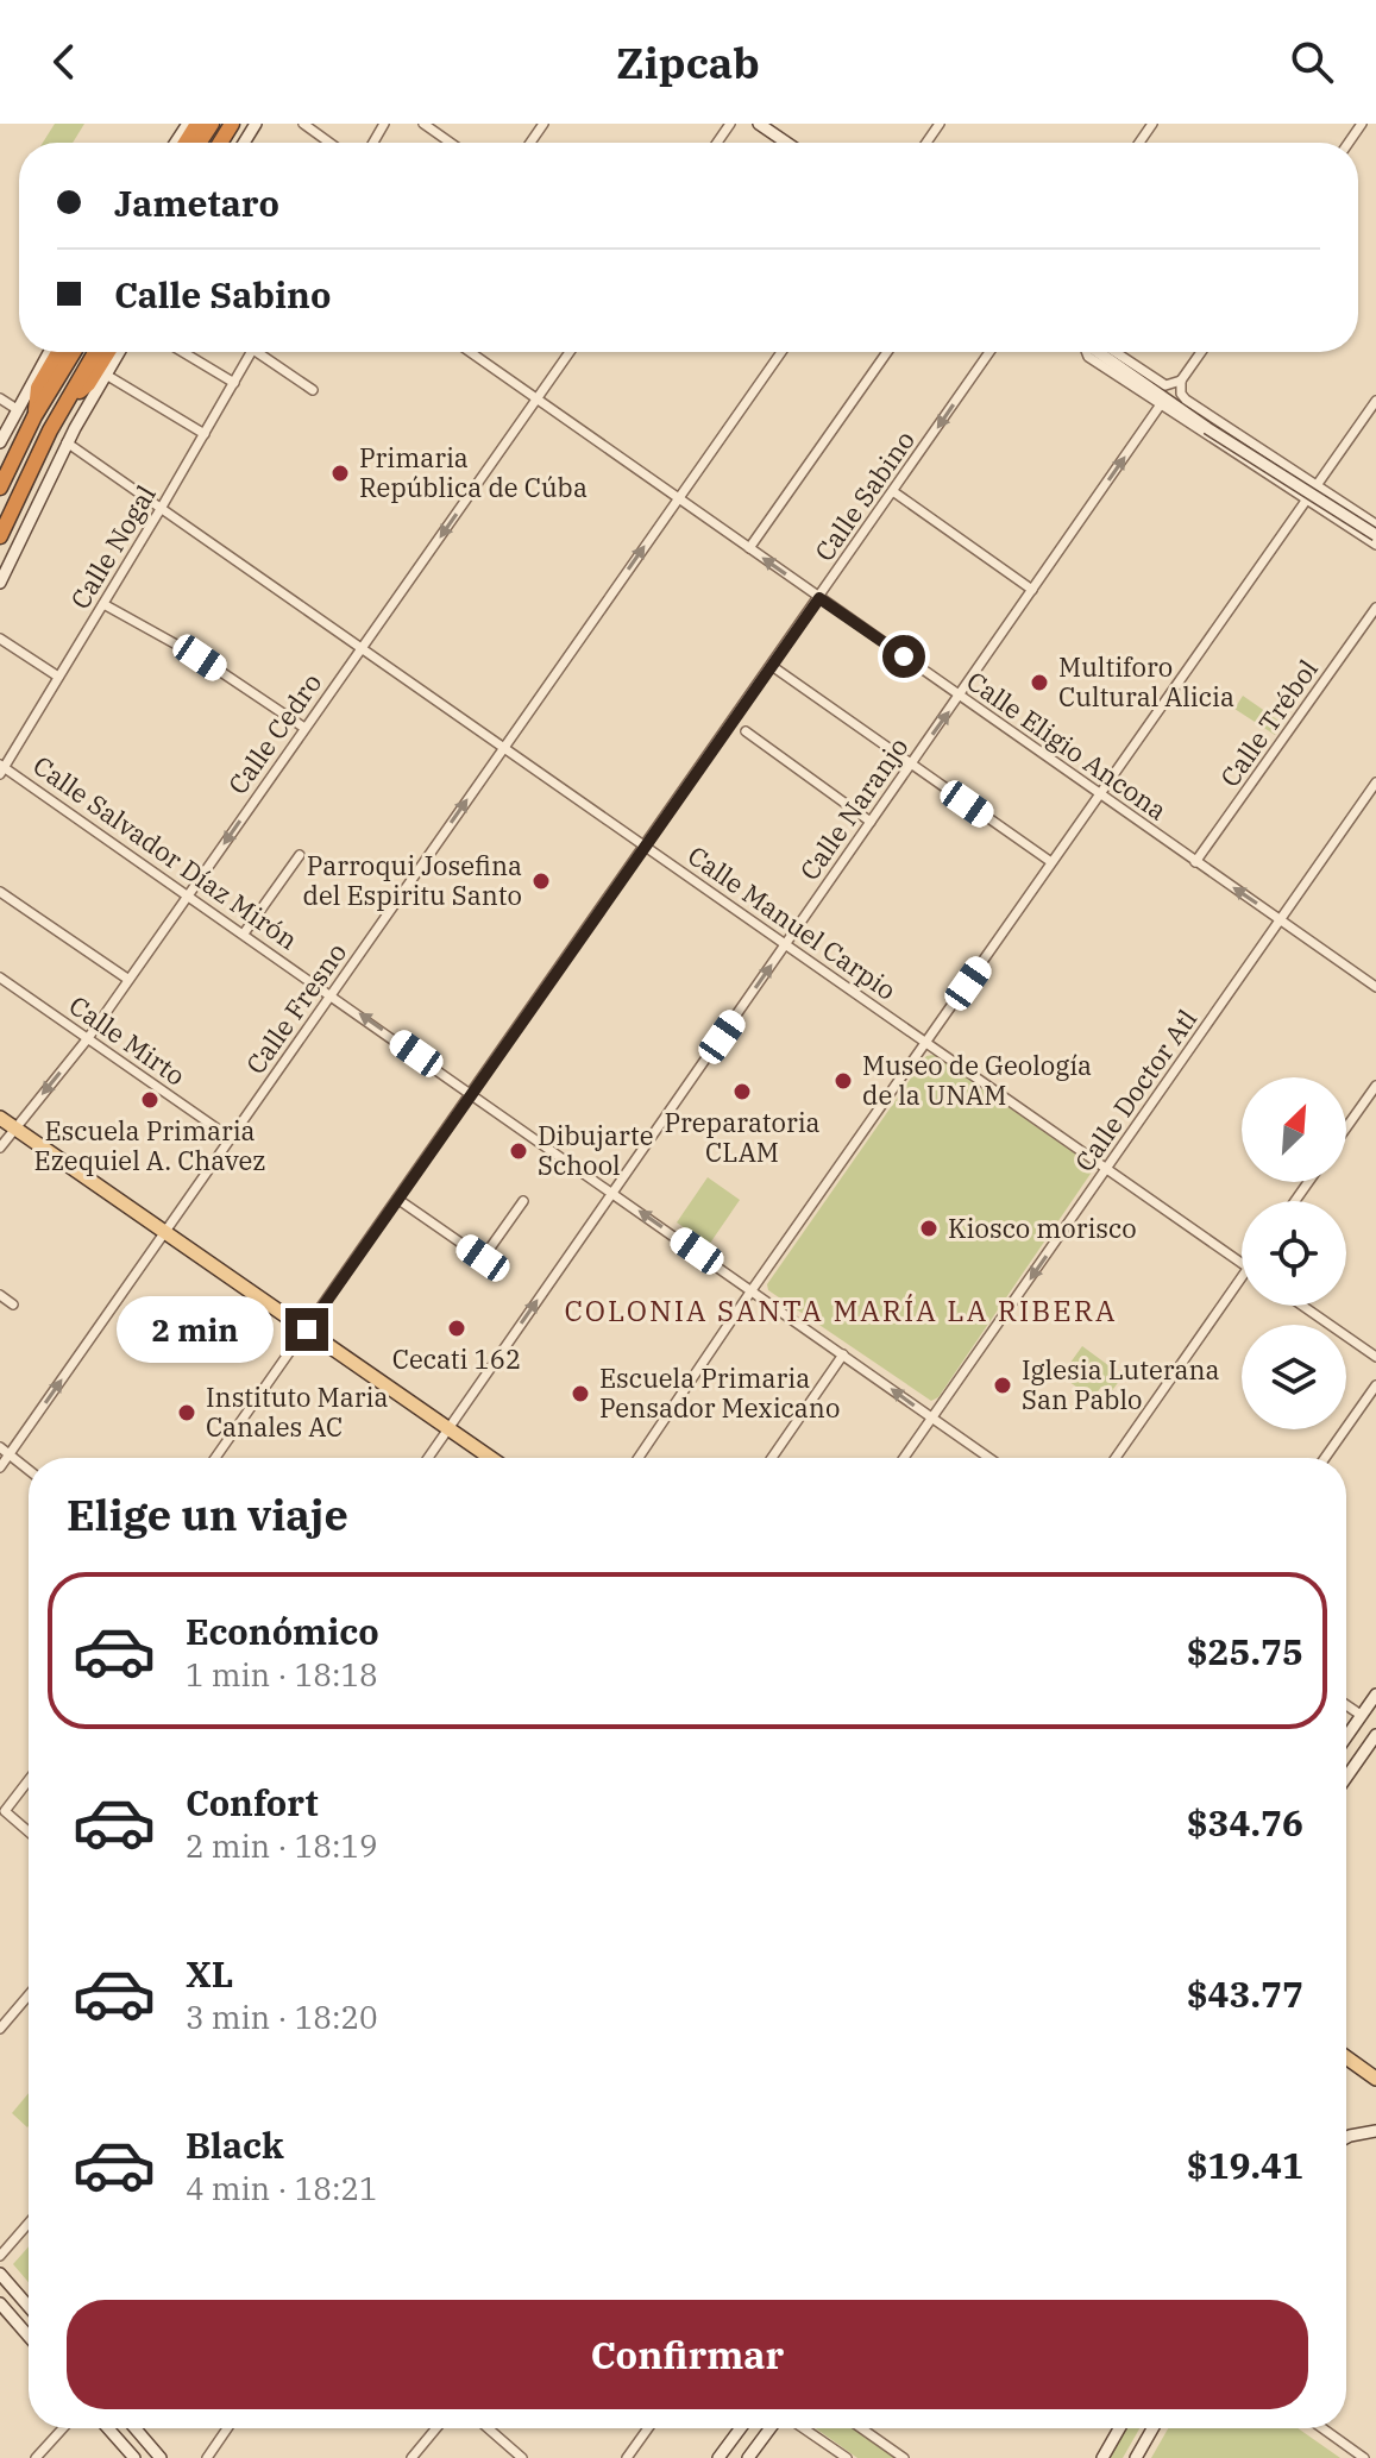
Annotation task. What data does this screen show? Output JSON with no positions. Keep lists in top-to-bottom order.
{
  "streets": {
    "street": [
      "Calle Sabino",
      "Calle Nogal",
      "Calle Trébol",
      "Calle Cedro",
      "Calle Eligio Ancona",
      "Calle Naranjo",
      "Calle Salvador Díaz Mirón",
      "Calle Manuel Carpio",
      "Calle Fresno",
      "Calle Mirto",
      "Calle Doctor Atl"
    ]
  },
  "crossings": [
    ["Calle Sabino", "Calle Eligio Ancona"],
    ["Calle Sabino", "Calle Salvador Díaz Mirón"],
    ["Calle Sabino", "Calle Manuel Carpio"],
    ["Calle Nogal", "Calle Salvador Díaz Mirón"],
    ["Calle Nogal", "Calle Manuel Carpio"],
    ["Calle Trébol", "Calle Eligio Ancona"],
    ["Calle Cedro", "Calle Eligio Ancona"],
    ["Calle Cedro", "Calle Salvador Díaz Mirón"],
    ["Calle Cedro", "Calle Manuel Carpio"],
    ["Calle Cedro", "Calle Mirto"],
    ["Calle Eligio Ancona", "Calle Naranjo"],
    ["Calle Eligio Ancona", "Calle Fresno"],
    ["Calle Eligio Ancona", "Calle Doctor Atl"],
    ["Calle Naranjo", "Calle Salvador Díaz Mirón"],
    ["Calle Naranjo", "Calle Manuel Carpio"],
    ["Calle Salvador Díaz Mirón", "Calle Fresno"],
    ["Calle Salvador Díaz Mirón", "Calle Doctor Atl"],
    ["Calle Manuel Carpio", "Calle Fresno"],
    ["Calle Manuel Carpio", "Calle Doctor Atl"],
    ["Calle Fresno", "Calle Mirto"]
  ],
  "one_way": [
    "Calle Cedro",
    "Calle Naranjo",
    "Calle Salvador Díaz Mirón",
    "Calle Fresno",
    "Calle Doctor Atl"
  ],
  "districts": ["COLONIA SANTA MARÍA LA RIBERA"],
  "places": [
    "Primaria República de Cúba",
    "Multiforo Cultural Alicia",
    "Parroqui Josefina del Espiritu Santo",
    "Museo de Geología de la UNAM",
    "Preparatoria CLAM",
    "Escuela Primaria Ezequiel A. Chavez",
    "Dibujarte School",
    "Kiosco morisco",
    "Cecati 162",
    "Iglesia Luterana San Pablo",
    "Escuela Primaria Pensador Mexicano",
    "Instituto Maria Canales AC"
  ],
  "north": "top right",
  "page": {
    "header": "Zipcab",
    "banner": ["Jametaro", "Calle Sabino"],
    "bubble": "2 min",
    "heading": "Elige un viaje",
    "list": [
      {
        "name": "Económico",
        "note": "1 min · 18:18",
        "value": "$25.75"
      },
      {
        "name": "Confort",
        "note": "2 min · 18:19",
        "value": "$34.76"
      },
      {
        "name": "XL",
        "note": "3 min · 18:20",
        "value": "$43.77"
      },
      {
        "name": "Black",
        "note": "4 min · 18:21",
        "value": "$19.41"
      }
    ],
    "buttons": "Confirmar"
  }
}
